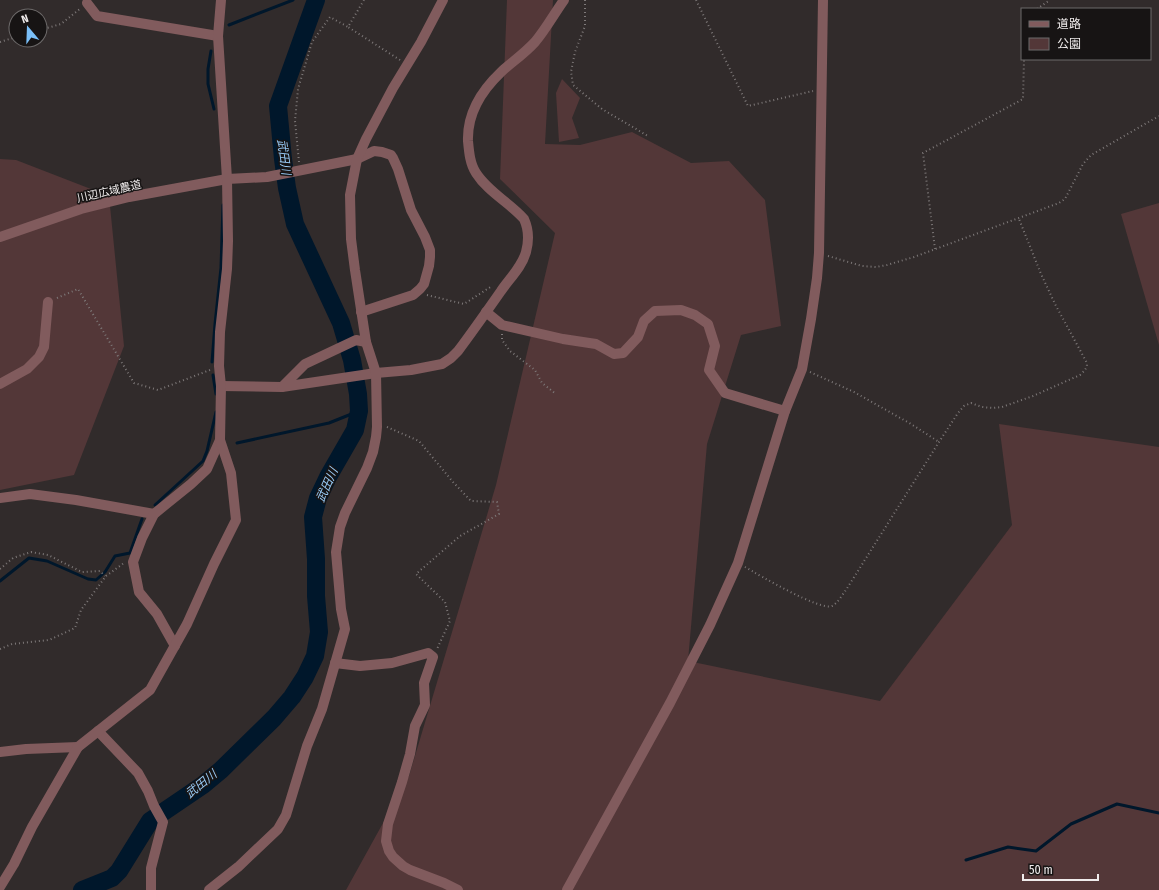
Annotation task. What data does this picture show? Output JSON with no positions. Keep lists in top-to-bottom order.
{
  "streets": {
    "street": ["川辺広域農道"]
  },
  "water": ["武田川"],
  "legend": ["道路", "公園"],
  "scale_bar": "50 m",
  "north": "top"
}
